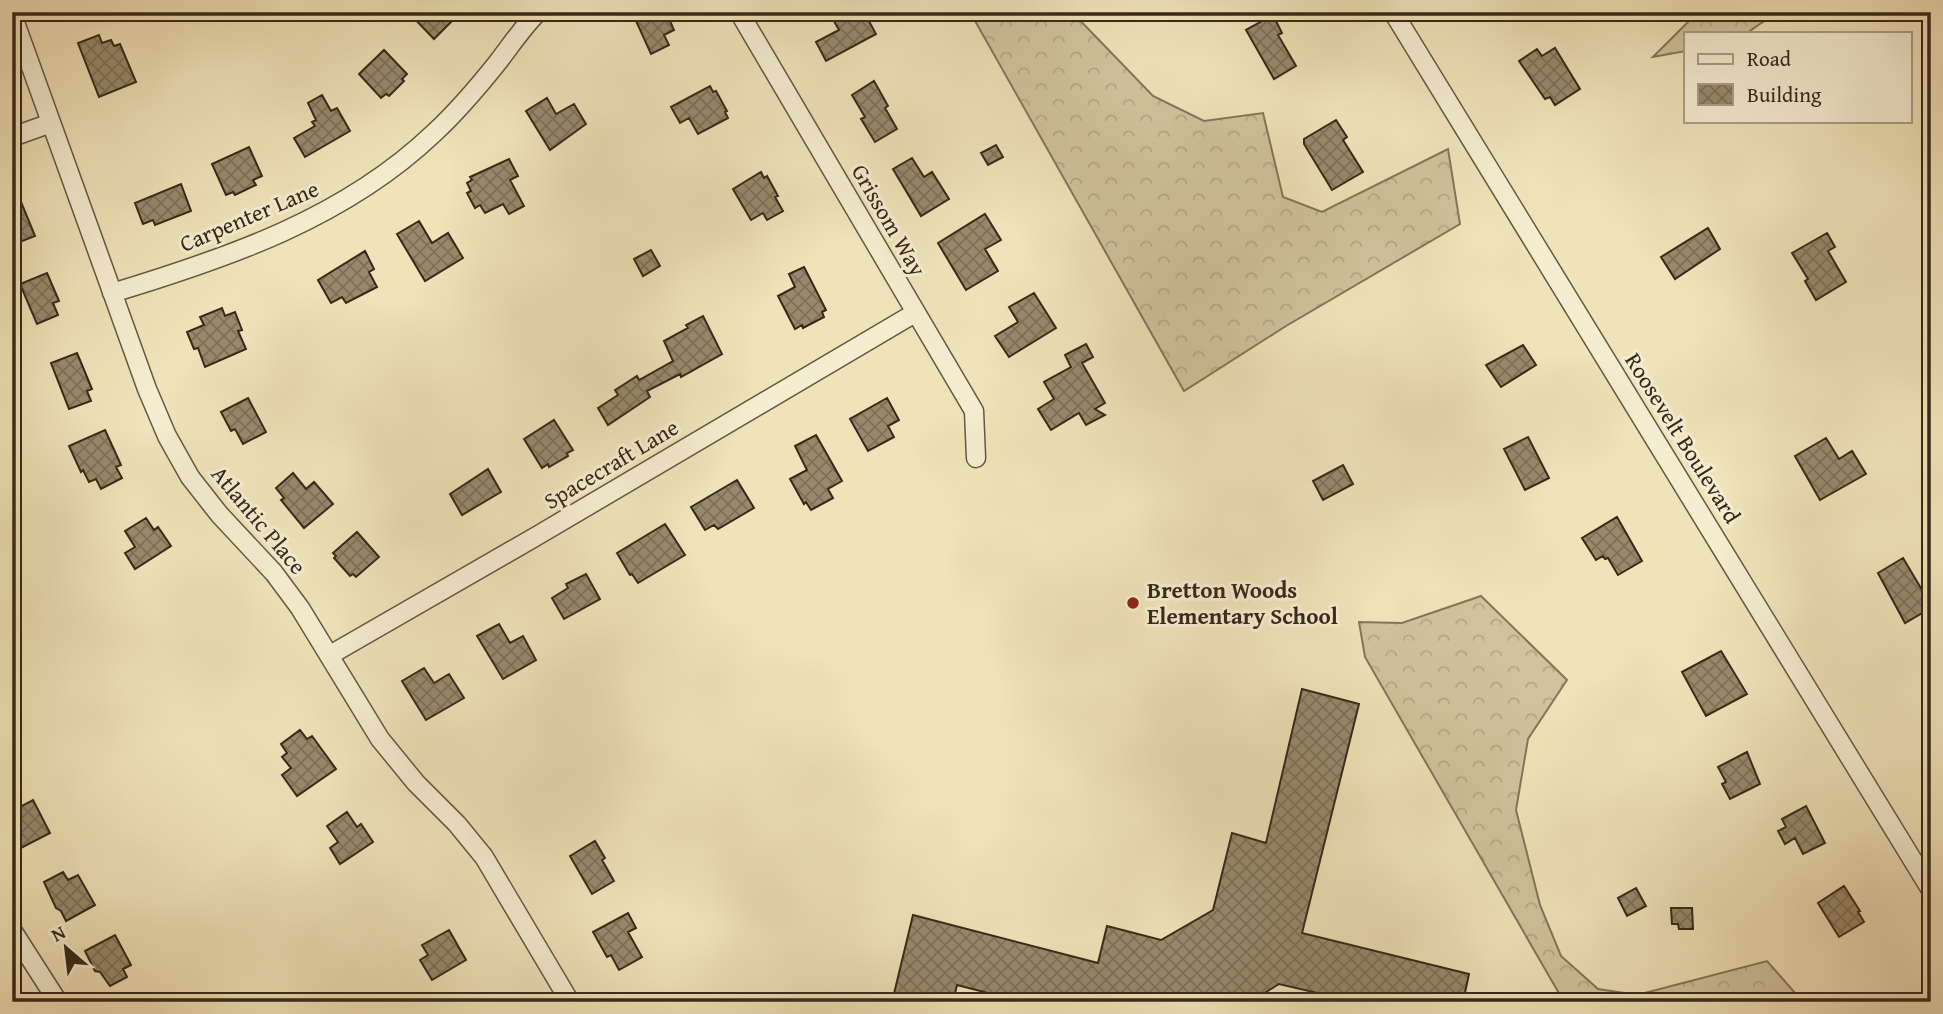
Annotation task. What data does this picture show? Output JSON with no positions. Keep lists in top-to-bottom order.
{
  "streets": {
    "street": [
      "Carpenter Lane",
      "Grissom Way",
      "Roosevelt Boulevard",
      "Spacecraft Lane",
      "Atlantic Place"
    ]
  },
  "crossings": [
    ["Carpenter Lane", "Atlantic Place"],
    ["Grissom Way", "Spacecraft Lane"],
    ["Spacecraft Lane", "Atlantic Place"]
  ],
  "places": ["Bretton Woods Elementary School"],
  "legend": ["Road", "Building"],
  "north": "top left"
}
